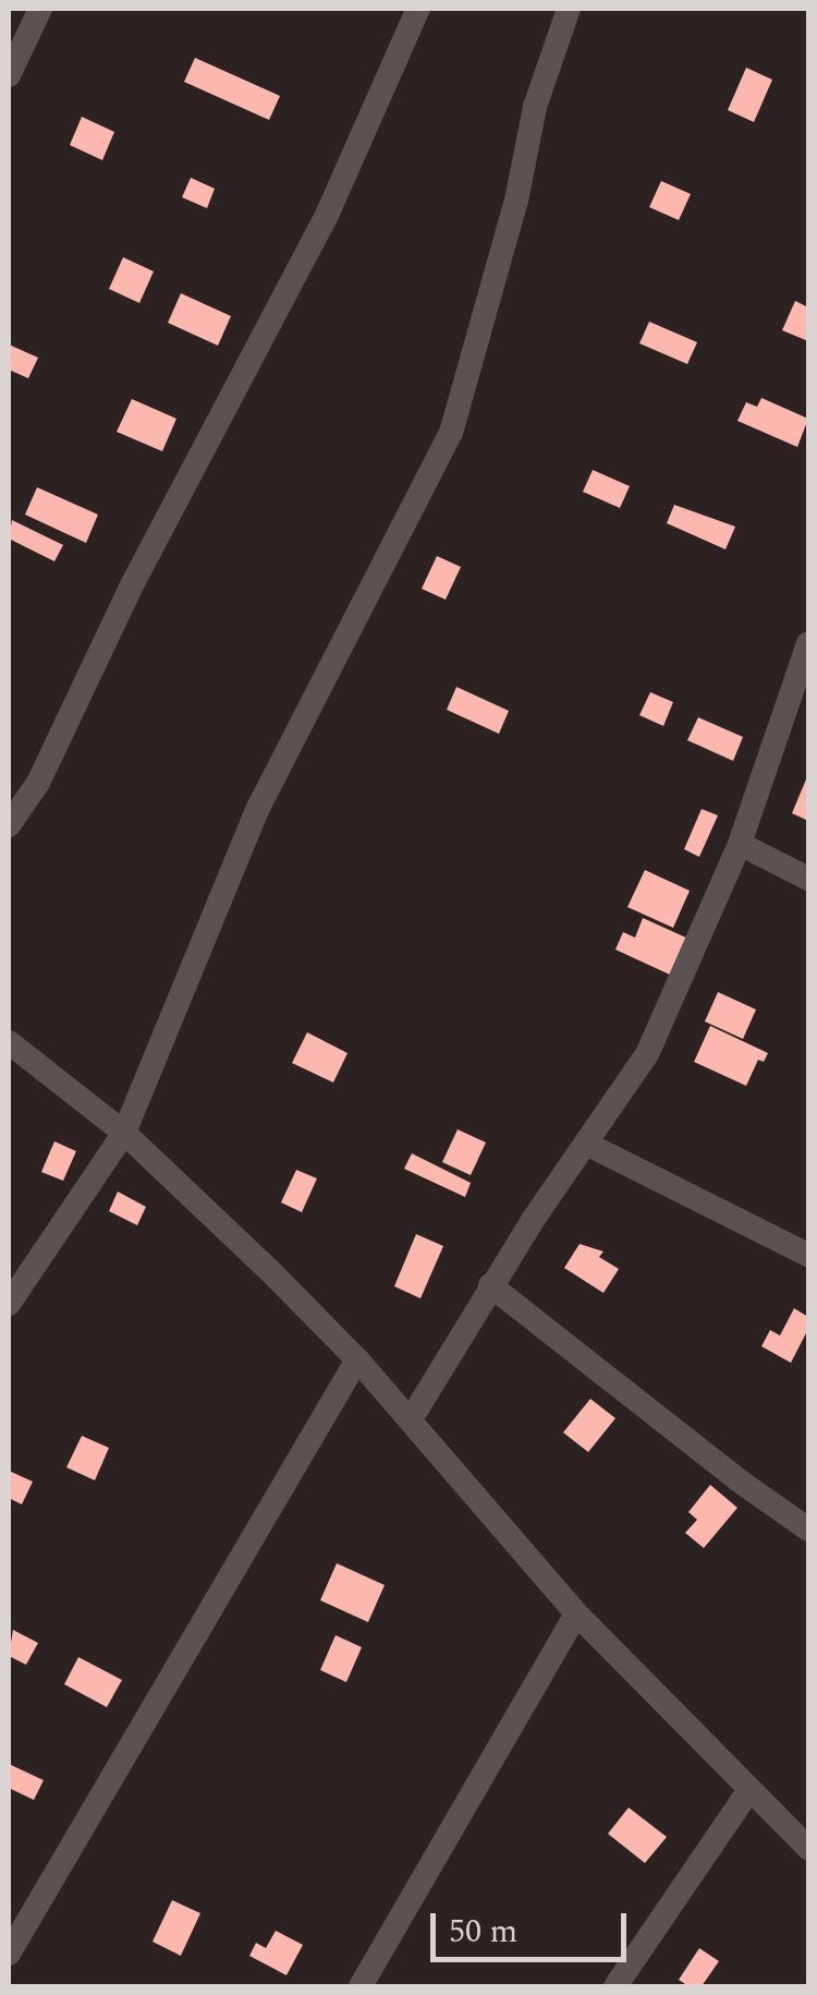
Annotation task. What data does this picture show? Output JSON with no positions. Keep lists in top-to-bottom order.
{
  "scale_bar": "50 m"
}
